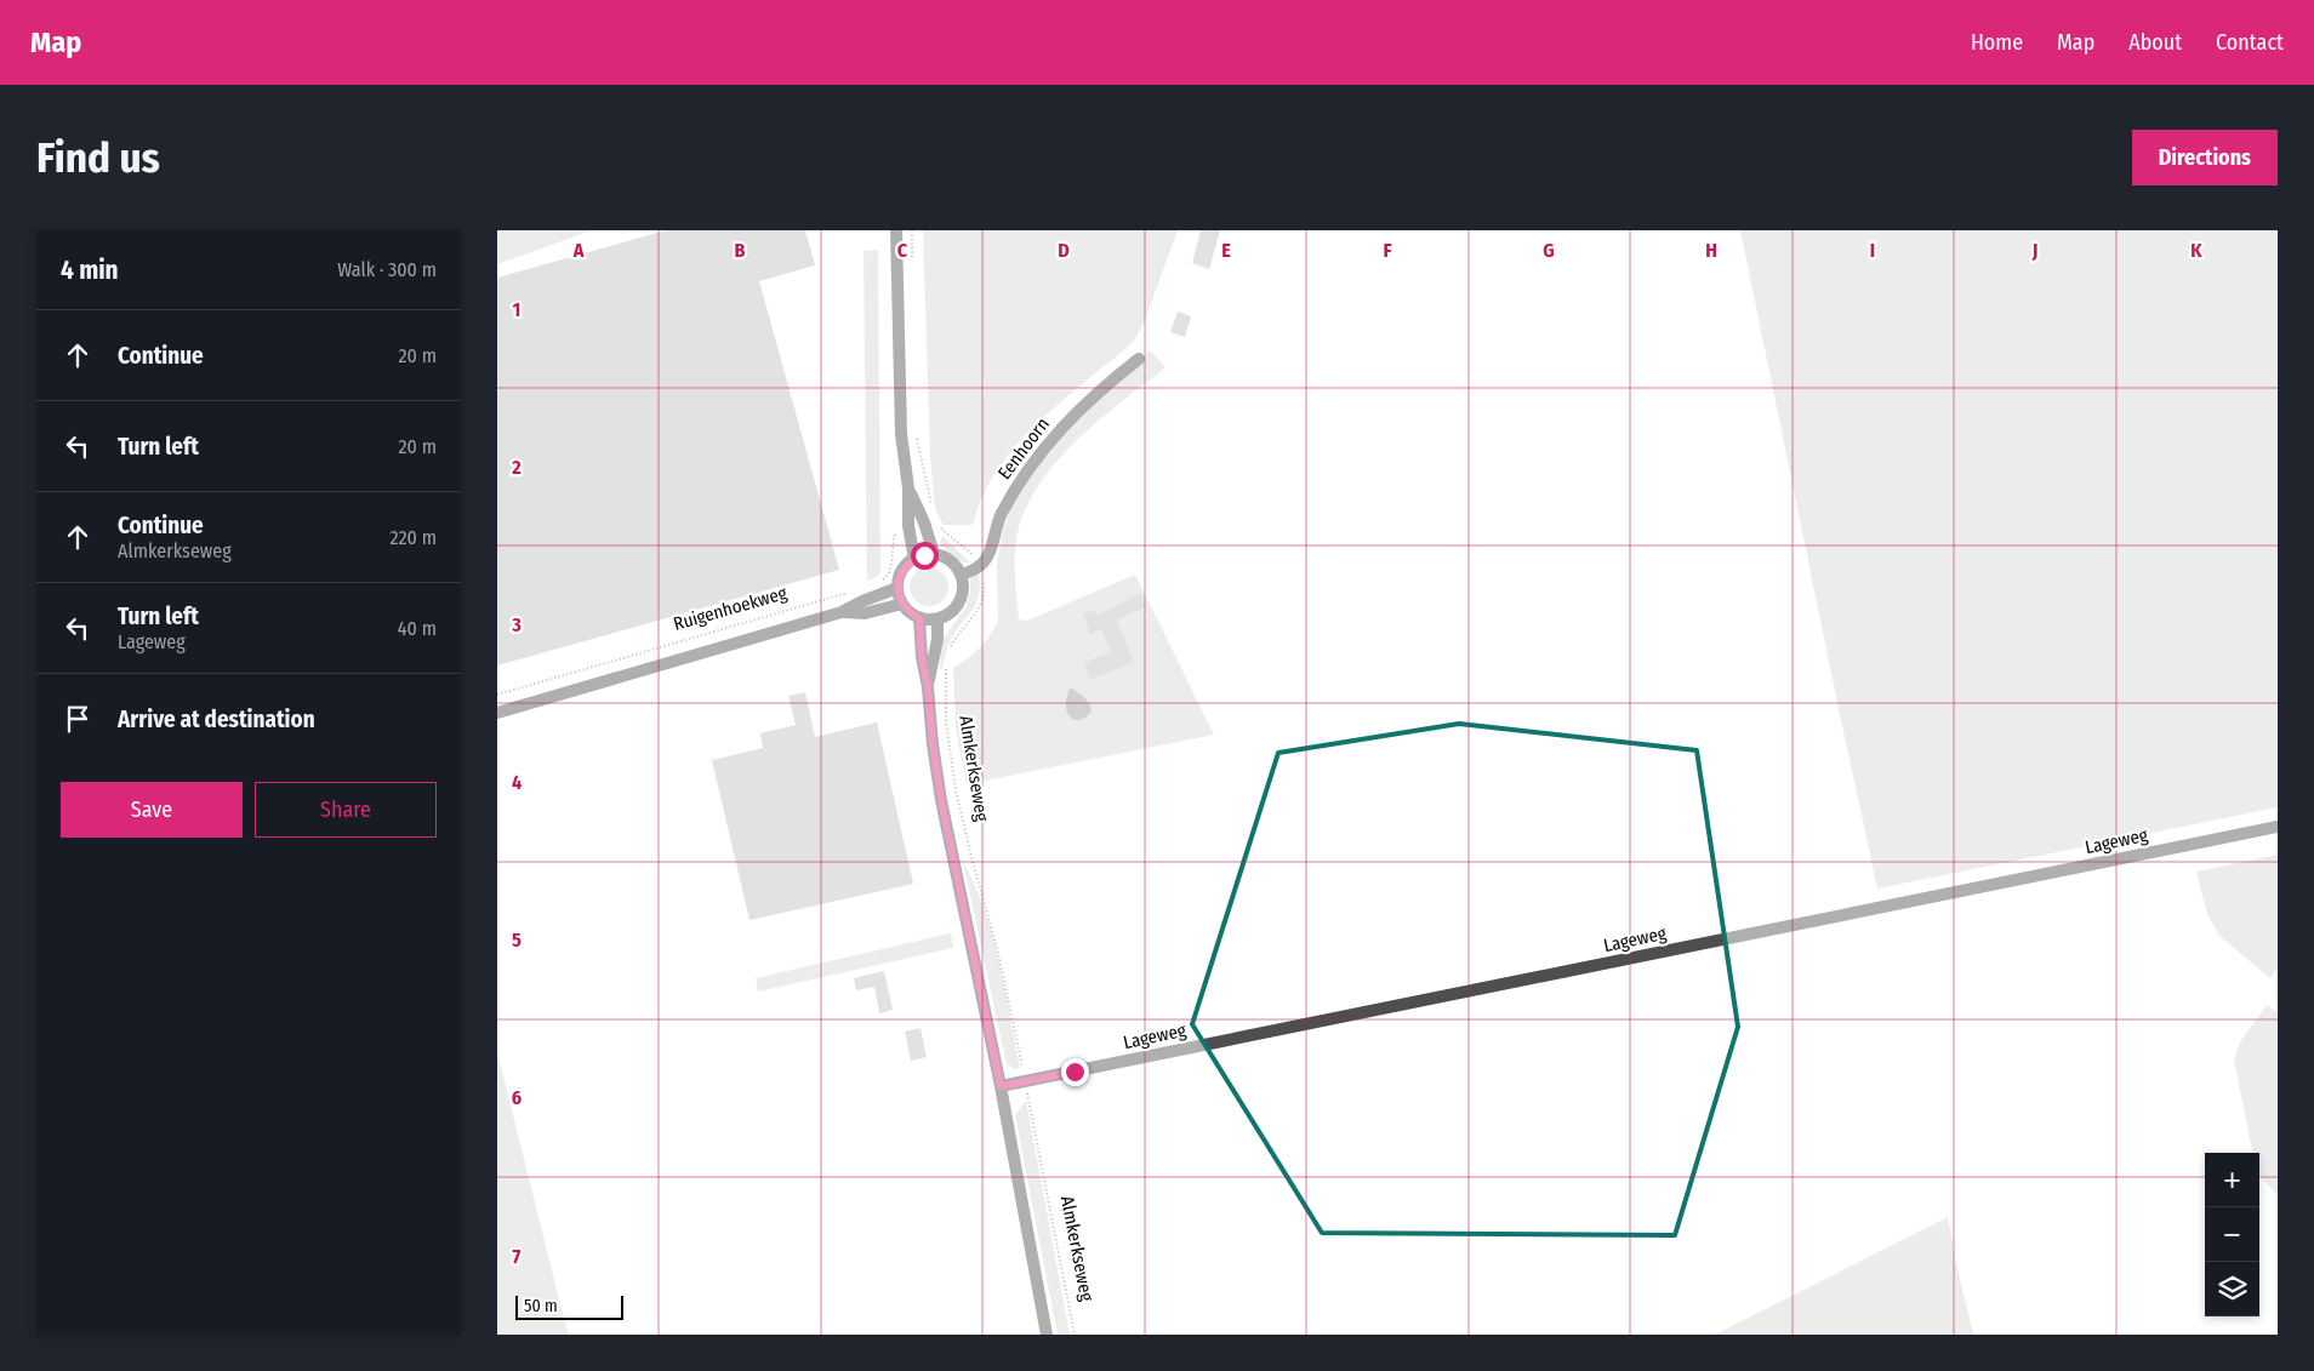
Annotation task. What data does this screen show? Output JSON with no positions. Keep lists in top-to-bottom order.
{
  "streets": {
    "street": [
      "Eenhoorn",
      "Ruigenhoekweg",
      "Almkerkseweg",
      "Lageweg"
    ]
  },
  "crossings": [
    ["Ruigenhoekweg", "Almkerkseweg"],
    ["Almkerkseweg", "Lageweg"]
  ],
  "scale_bar": "50 m",
  "page": {
    "header": "Map",
    "nav": [
      "Home",
      "Map",
      "About",
      "Contact"
    ],
    "buttons": [
      "Directions",
      ["Save", "Share"]
    ],
    "title": "Find us",
    "heading": ["4 min", "Walk · 300 m"],
    "list": [
      ["Continue", "20 m"],
      ["Turn left", "20 m"],
      ["Continue", "Almkerkseweg", "220 m"],
      ["Turn left", "Lageweg", "40 m"],
      "Arrive at destination"
    ],
    "map_buttons": ["+", "−"],
    "scale": "50 m"
  },
  "grid": {
    "columns": [
      "A",
      "B",
      "C",
      "D",
      "E",
      "F",
      "G",
      "H",
      "I",
      "J",
      "K"
    ],
    "rows": [
      "1",
      "2",
      "3",
      "4",
      "5",
      "6",
      "7"
    ]
  }
}
